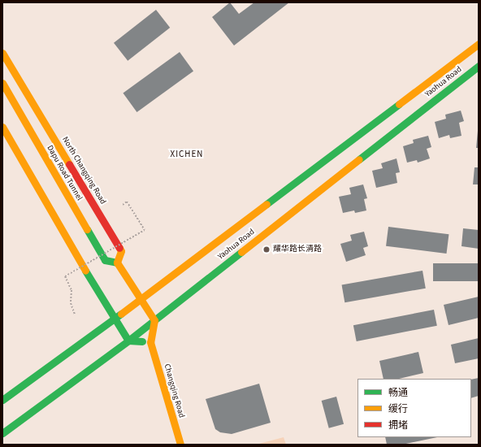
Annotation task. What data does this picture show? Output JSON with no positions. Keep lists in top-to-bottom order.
{
  "streets": {
    "main road": [
      "Yaohua Road",
      "North Changqing Road",
      "Dapu Road Tunnel",
      "Changqing Road"
    ]
  },
  "crossings": [
    ["Yaohua Road", "Changqing Road"],
    ["North Changqing Road", "Dapu Road Tunnel"]
  ],
  "districts": ["XICHEN"],
  "places": ["耀华路长清路"],
  "legend": ["畅通", "缓行", "拥堵"]
}
